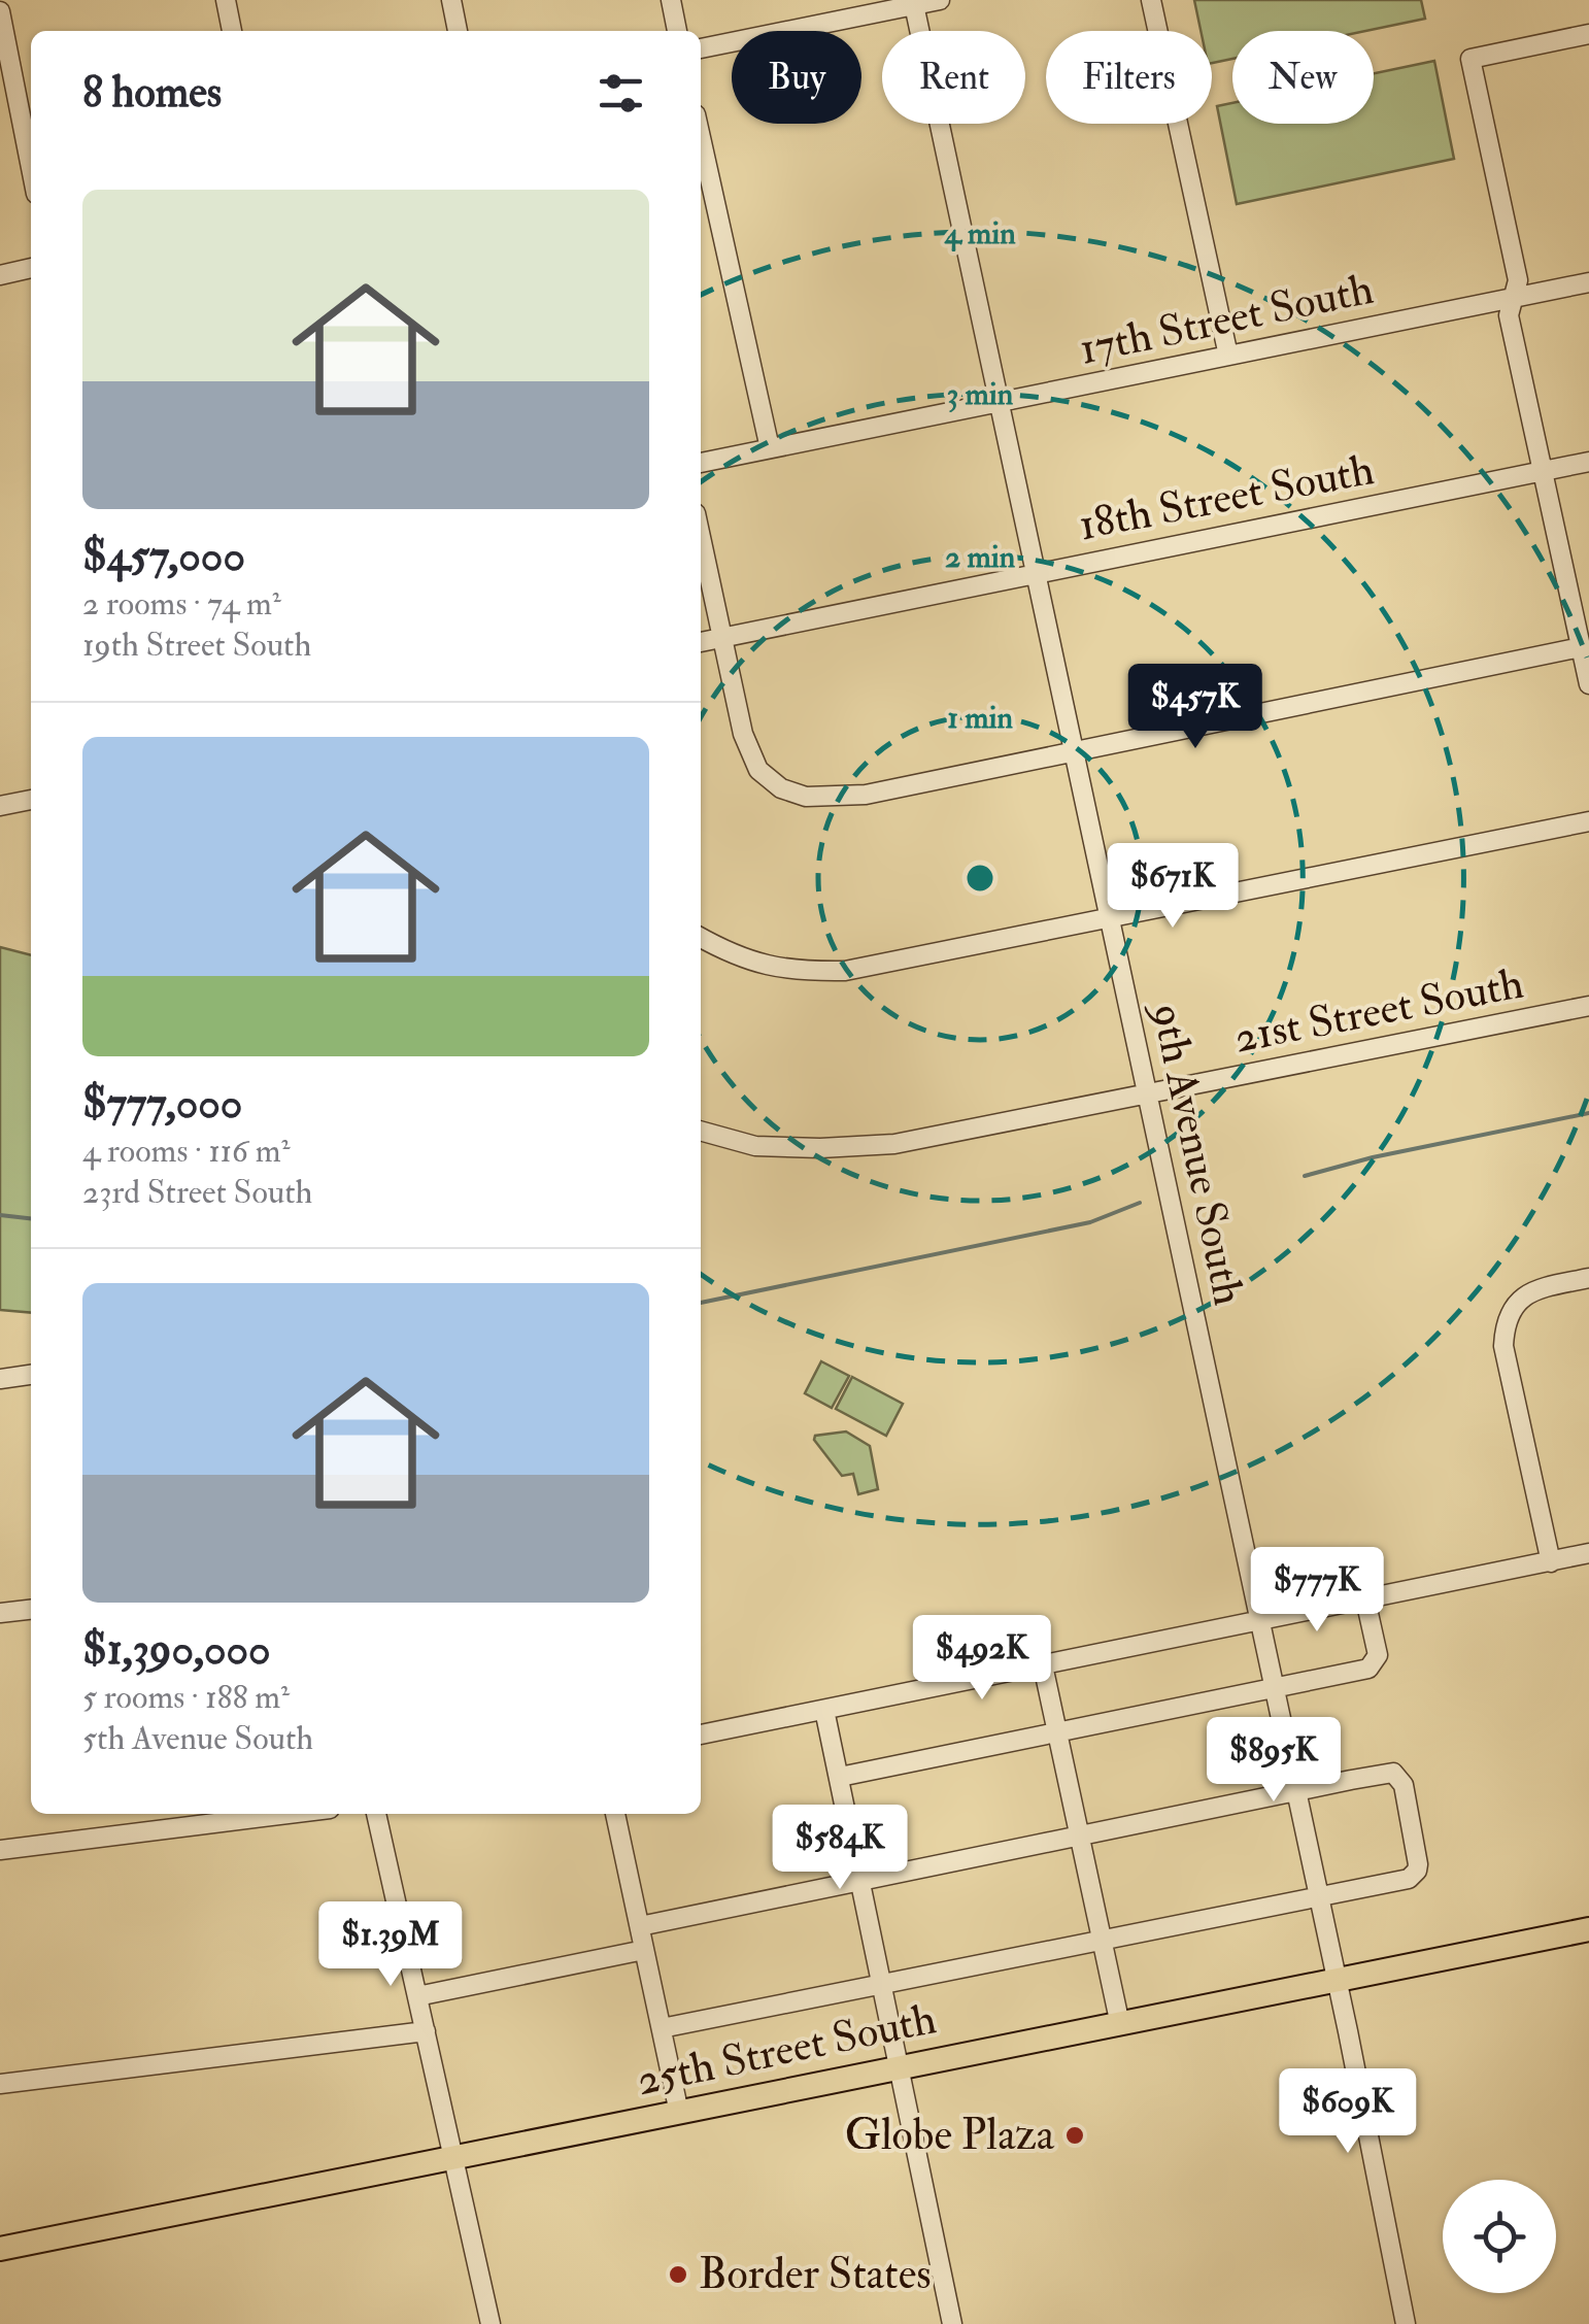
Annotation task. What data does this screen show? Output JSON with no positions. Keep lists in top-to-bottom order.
{
  "streets": {
    "main road": ["25th Street South"],
    "street": [
      "17th Street South",
      "18th Street South",
      "21st Street South",
      "9th Avenue South"
    ]
  },
  "crossings": [
    ["17th Street South", "9th Avenue South"],
    ["18th Street South", "9th Avenue South"],
    ["21st Street South", "9th Avenue South"],
    ["9th Avenue South", "25th Street South"]
  ],
  "places": ["Globe Plaza", "Border States"],
  "page": {
    "chip": [
      "Buy",
      "Rent",
      "Filters",
      "New"
    ],
    "heading": "8 homes",
    "list": [
      {
        "name": "$457,000",
        "note": "2 rooms · 74 m² · 19th Street South"
      },
      {
        "name": "$777,000",
        "note": "4 rooms · 116 m² · 23rd Street South"
      },
      {
        "name": "$1,390,000",
        "note": "5 rooms · 188 m² · 5th Avenue South"
      }
    ],
    "price": [
      "$457K",
      "$671K",
      "$777K",
      "$492K",
      "$895K",
      "$584K",
      "$1.39M",
      "$609K"
    ]
  },
  "rings": [
    "4 min",
    "3 min",
    "2 min",
    "1 min"
  ]
}
